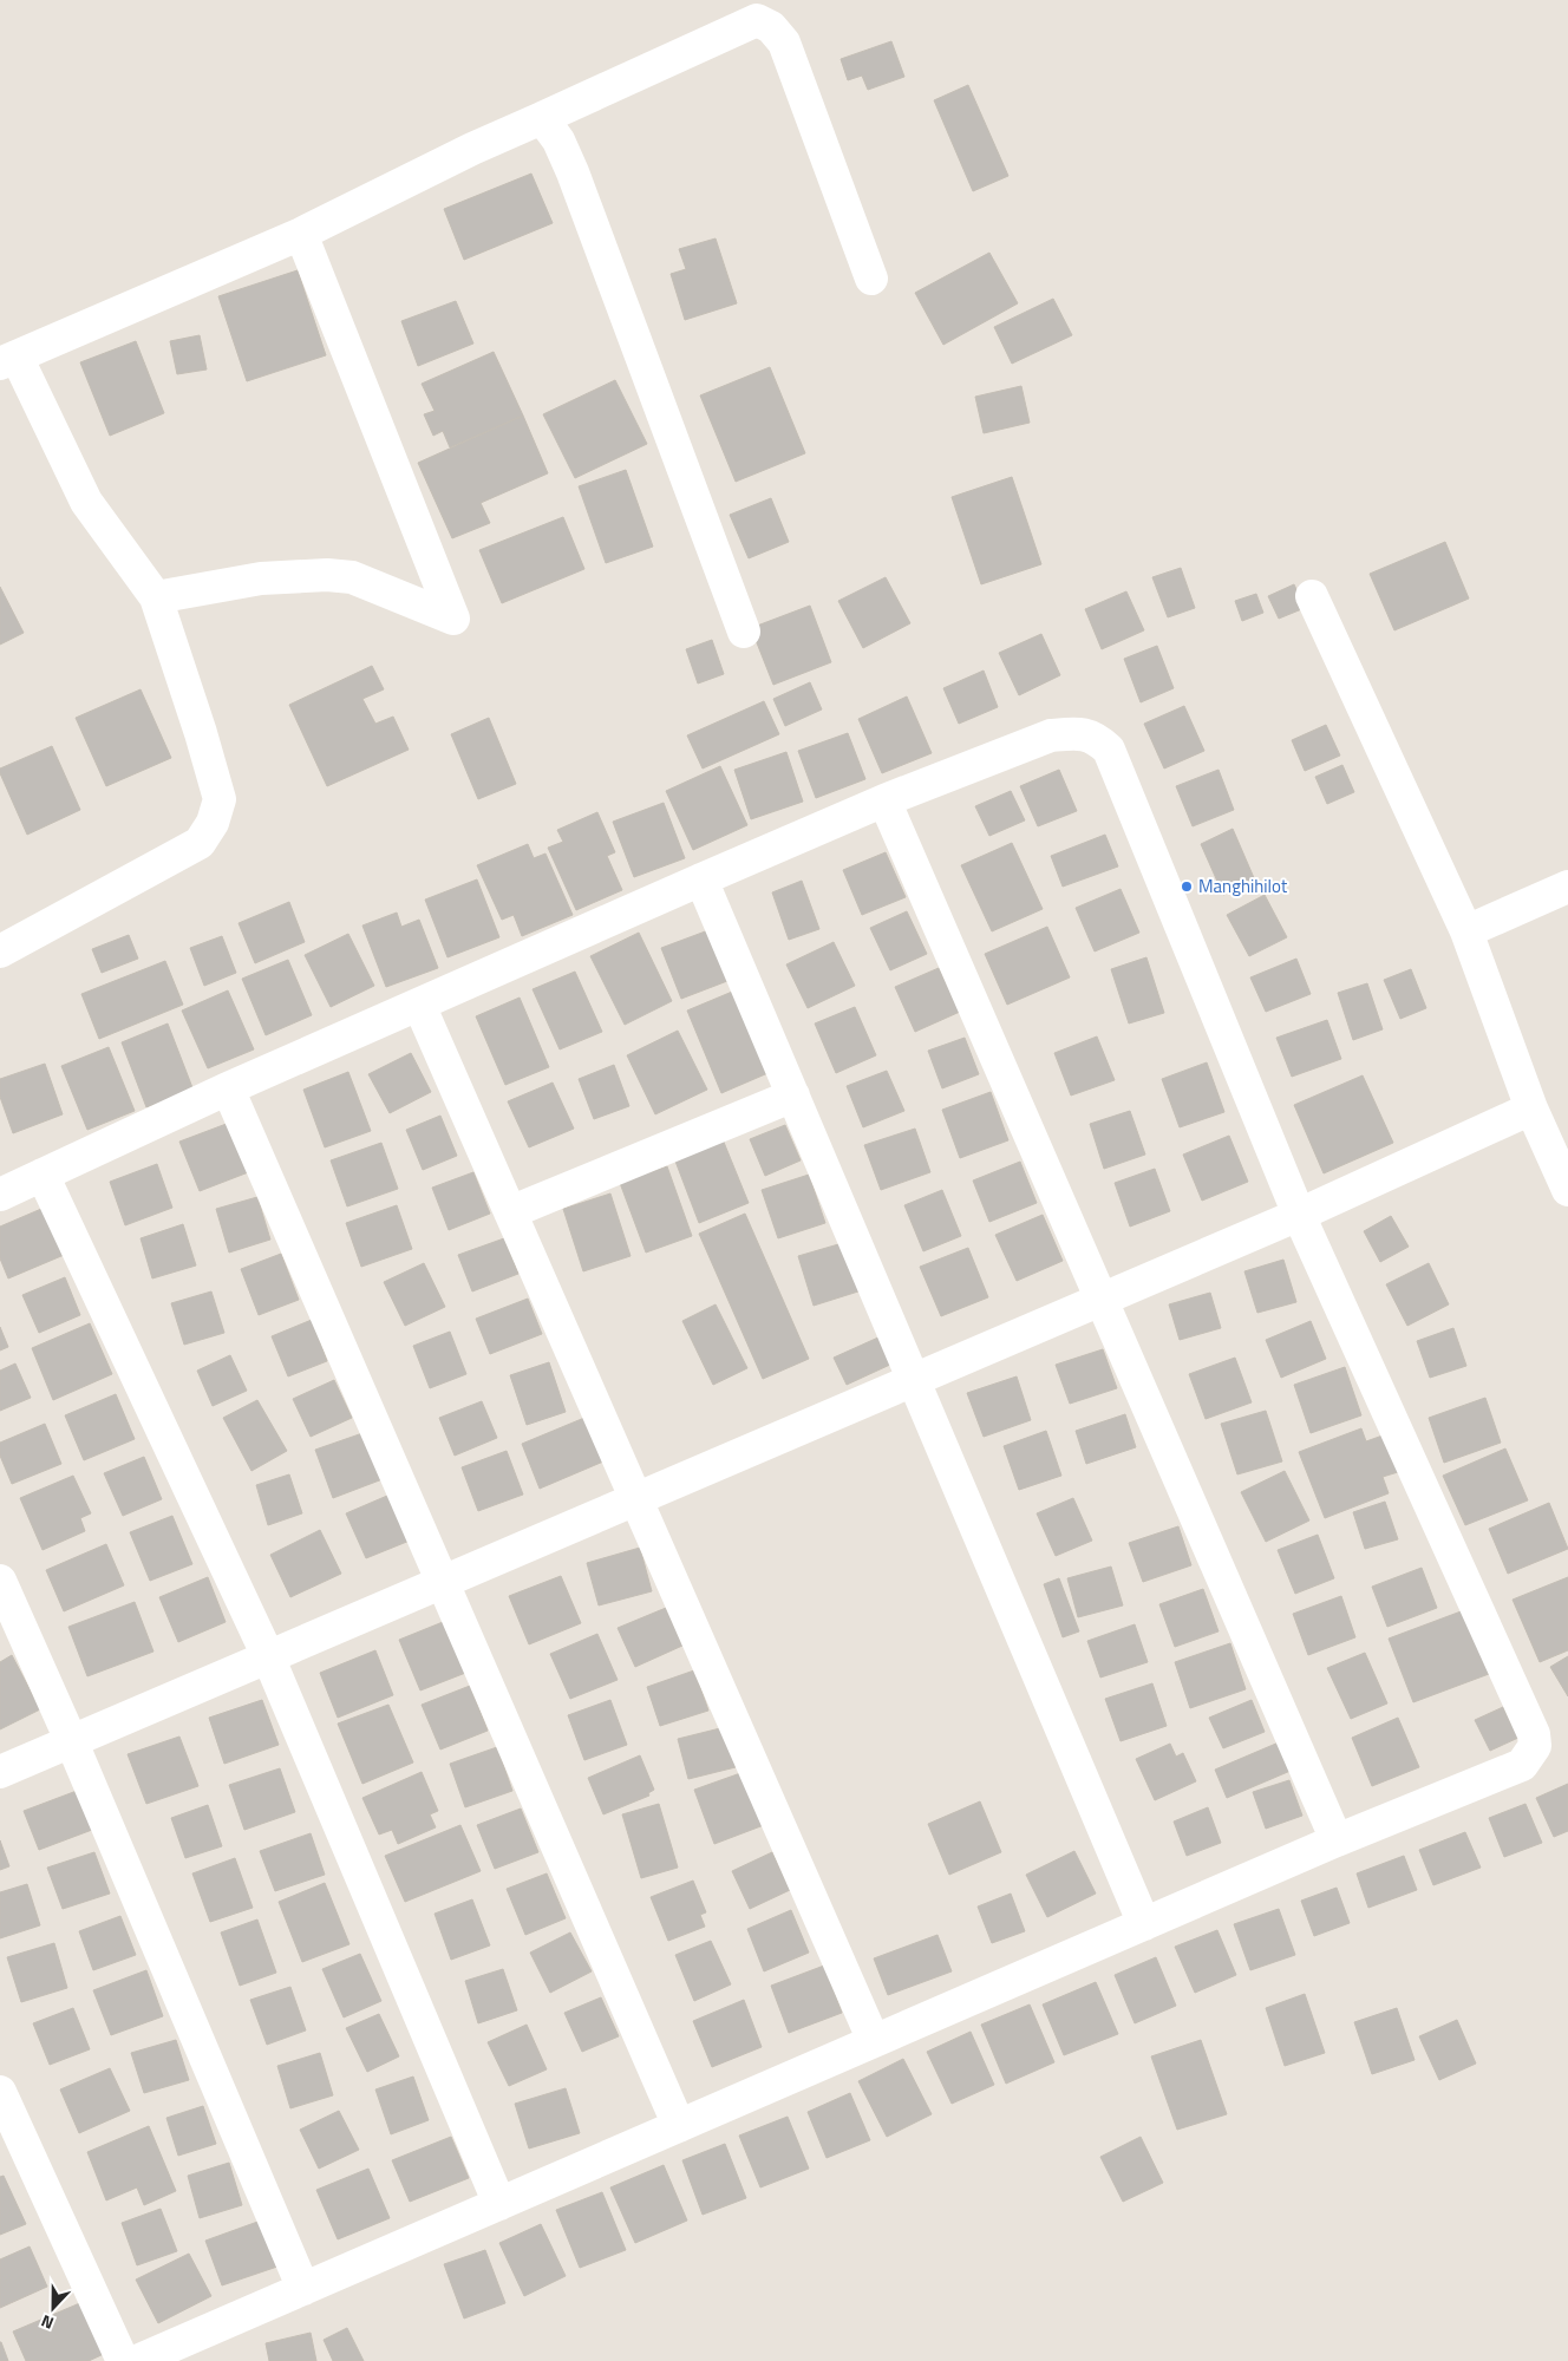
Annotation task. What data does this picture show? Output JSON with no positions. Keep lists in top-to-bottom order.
{
  "places": ["Manghihilot"],
  "north": "bottom"
}
